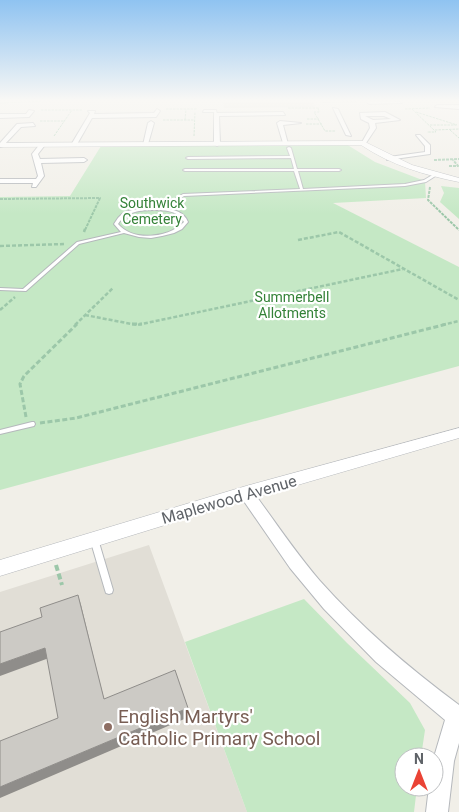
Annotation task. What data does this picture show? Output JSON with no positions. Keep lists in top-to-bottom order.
{
  "streets": {
    "street": ["Maplewood Avenue"]
  },
  "parks": ["Southwick Cemetery", "Summerbell Allotments"],
  "places": ["English Martyrs' Catholic Primary School"],
  "north": "top"
}
